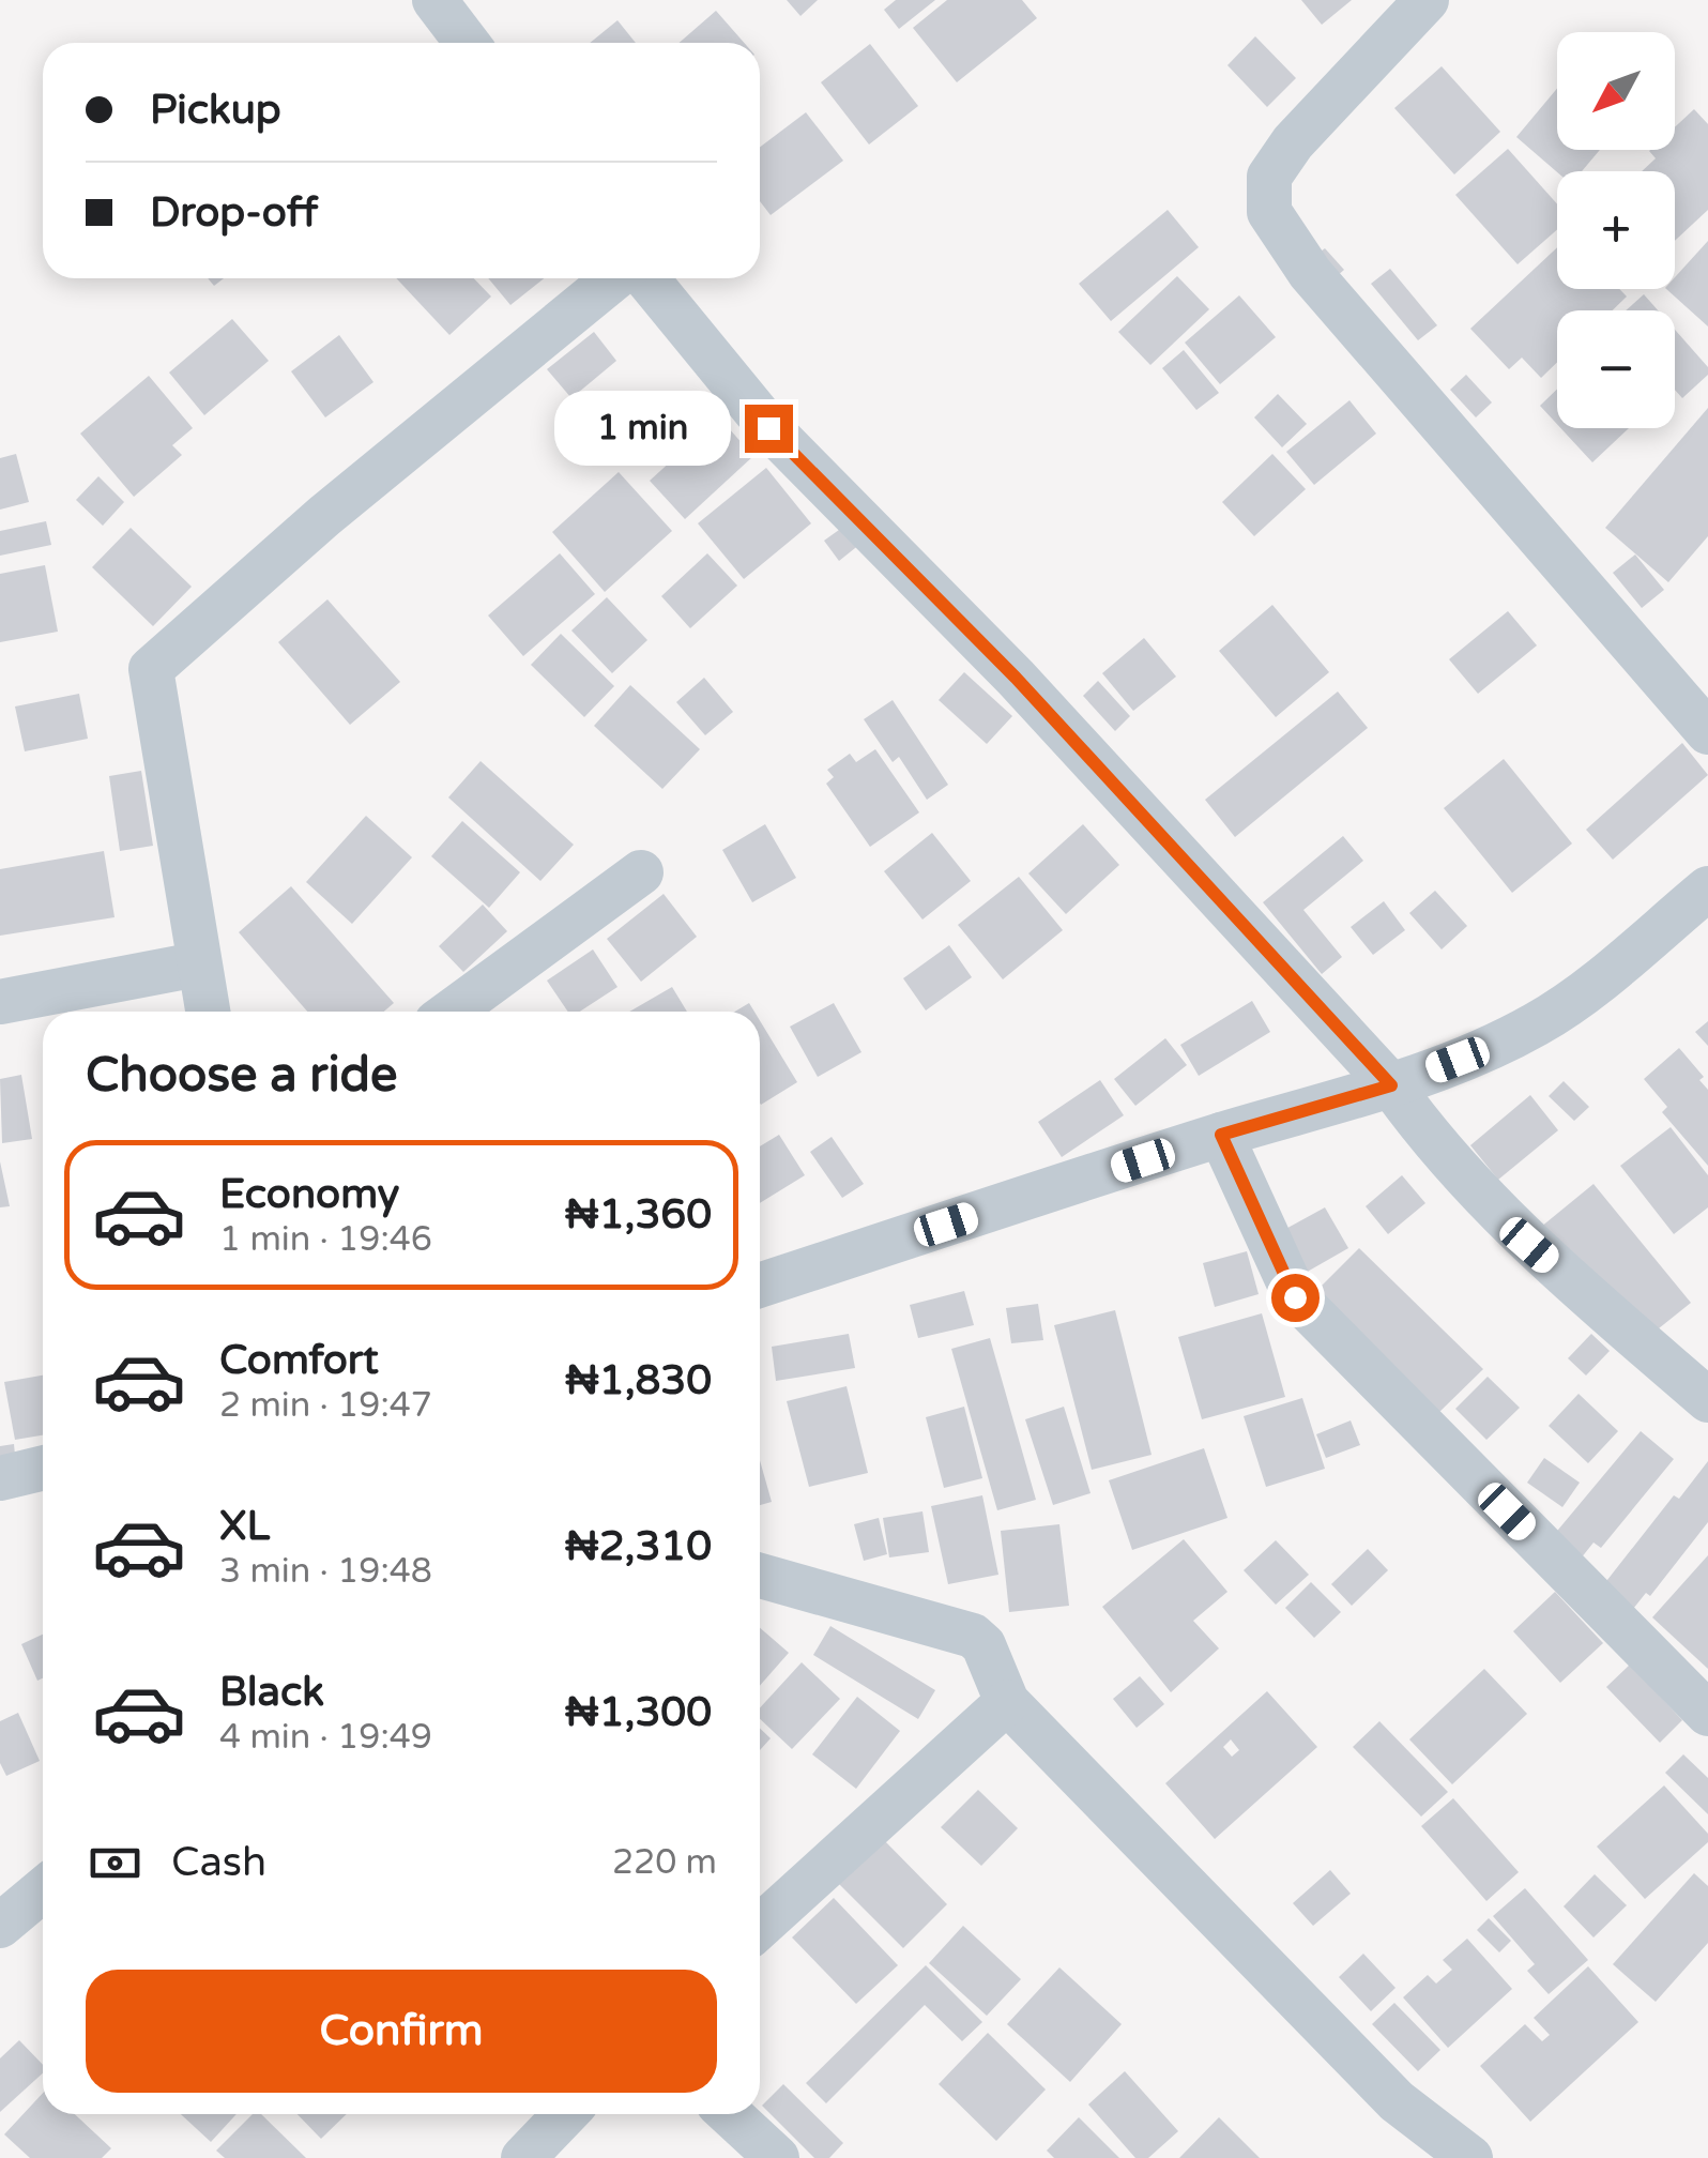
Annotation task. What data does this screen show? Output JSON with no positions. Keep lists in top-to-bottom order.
{
  "north": "bottom left",
  "page": {
    "map_buttons": ["+", "−"],
    "banner": ["Pickup", "Drop-off"],
    "bubble": "1 min",
    "heading": "Choose a ride",
    "list": [
      {
        "name": "Economy",
        "note": "1 min · 19:46",
        "value": "₦1,360"
      },
      {
        "name": "Comfort",
        "note": "2 min · 19:47",
        "value": "₦1,830"
      },
      {
        "name": "XL",
        "note": "3 min · 19:48",
        "value": "₦2,310"
      },
      {
        "name": "Black",
        "note": "4 min · 19:49",
        "value": "₦1,300"
      }
    ],
    "pay": ["Cash", "220 m"],
    "buttons": "Confirm"
  }
}
